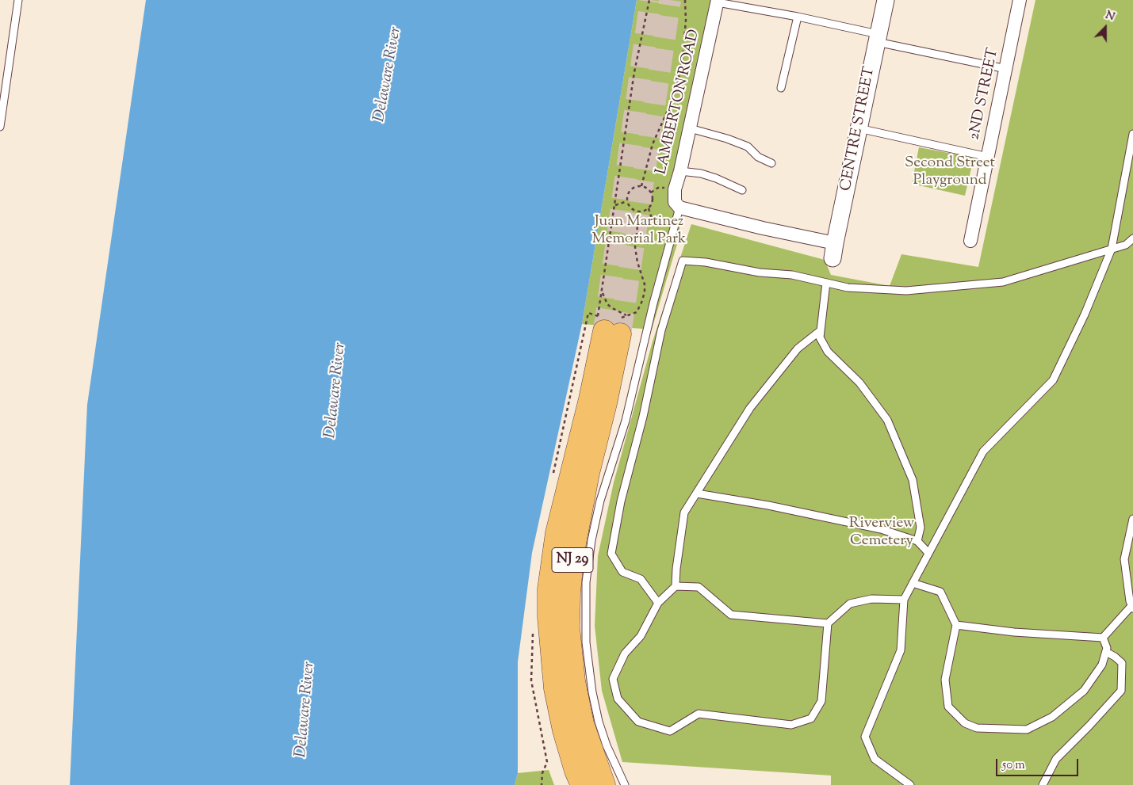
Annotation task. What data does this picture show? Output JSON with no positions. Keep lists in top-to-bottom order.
{
  "streets": {
    "highway": ["NJ 29"],
    "street": ["2ND STREET", "LAMBERTON ROAD", "CENTRE STREET"]
  },
  "water": ["Delaware River"],
  "parks": ["Second Street Playground", "Juan Martinez Memorial Park", "Riverview Cemetery"],
  "scale_bar": "50 m",
  "north": "top"
}
